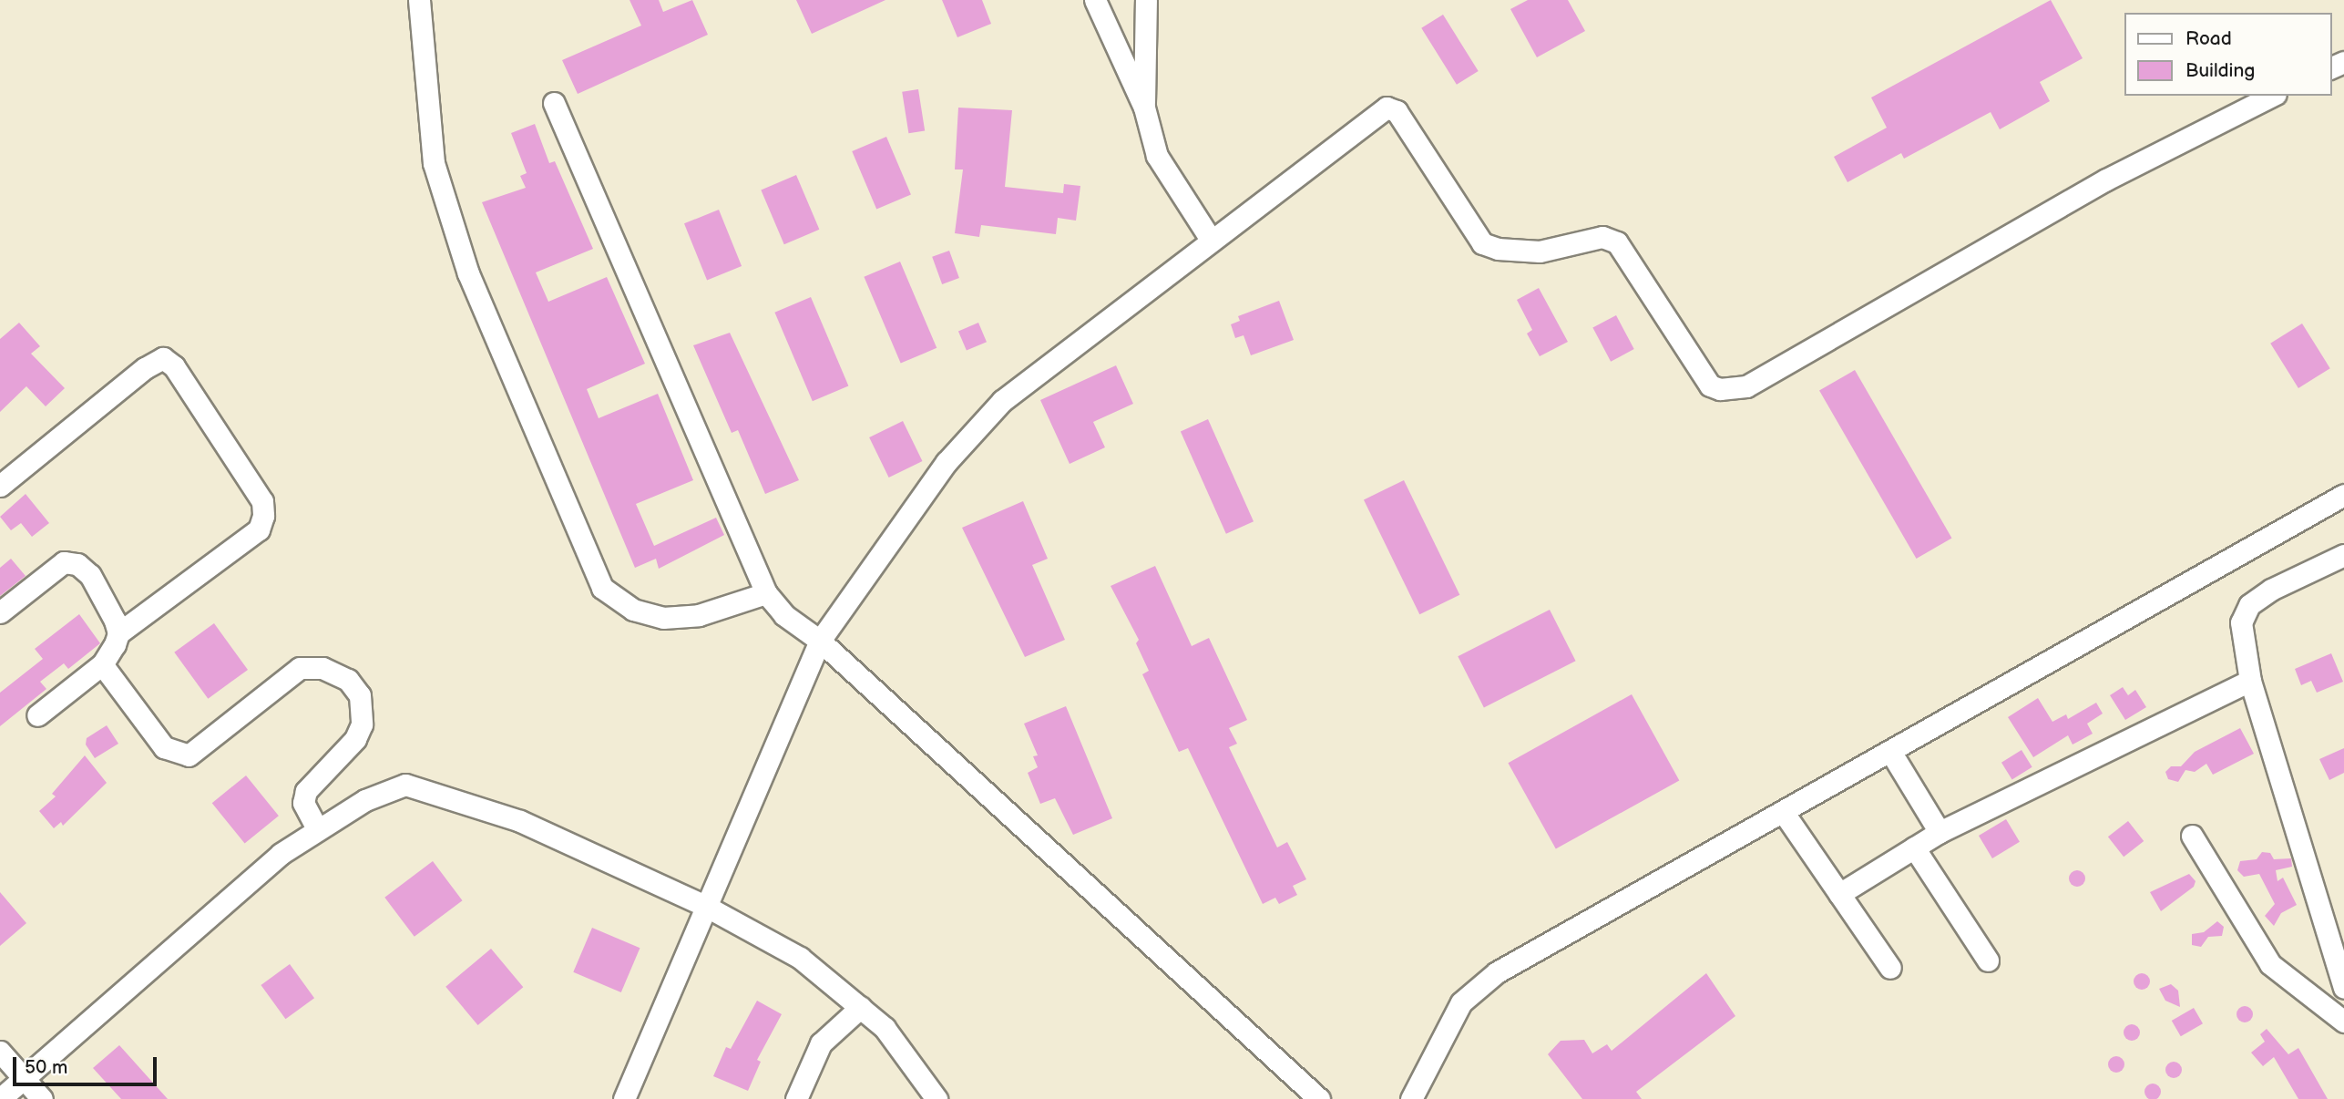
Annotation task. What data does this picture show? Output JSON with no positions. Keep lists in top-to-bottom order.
{
  "legend": ["Road", "Building"],
  "scale_bar": "50 m"
}
